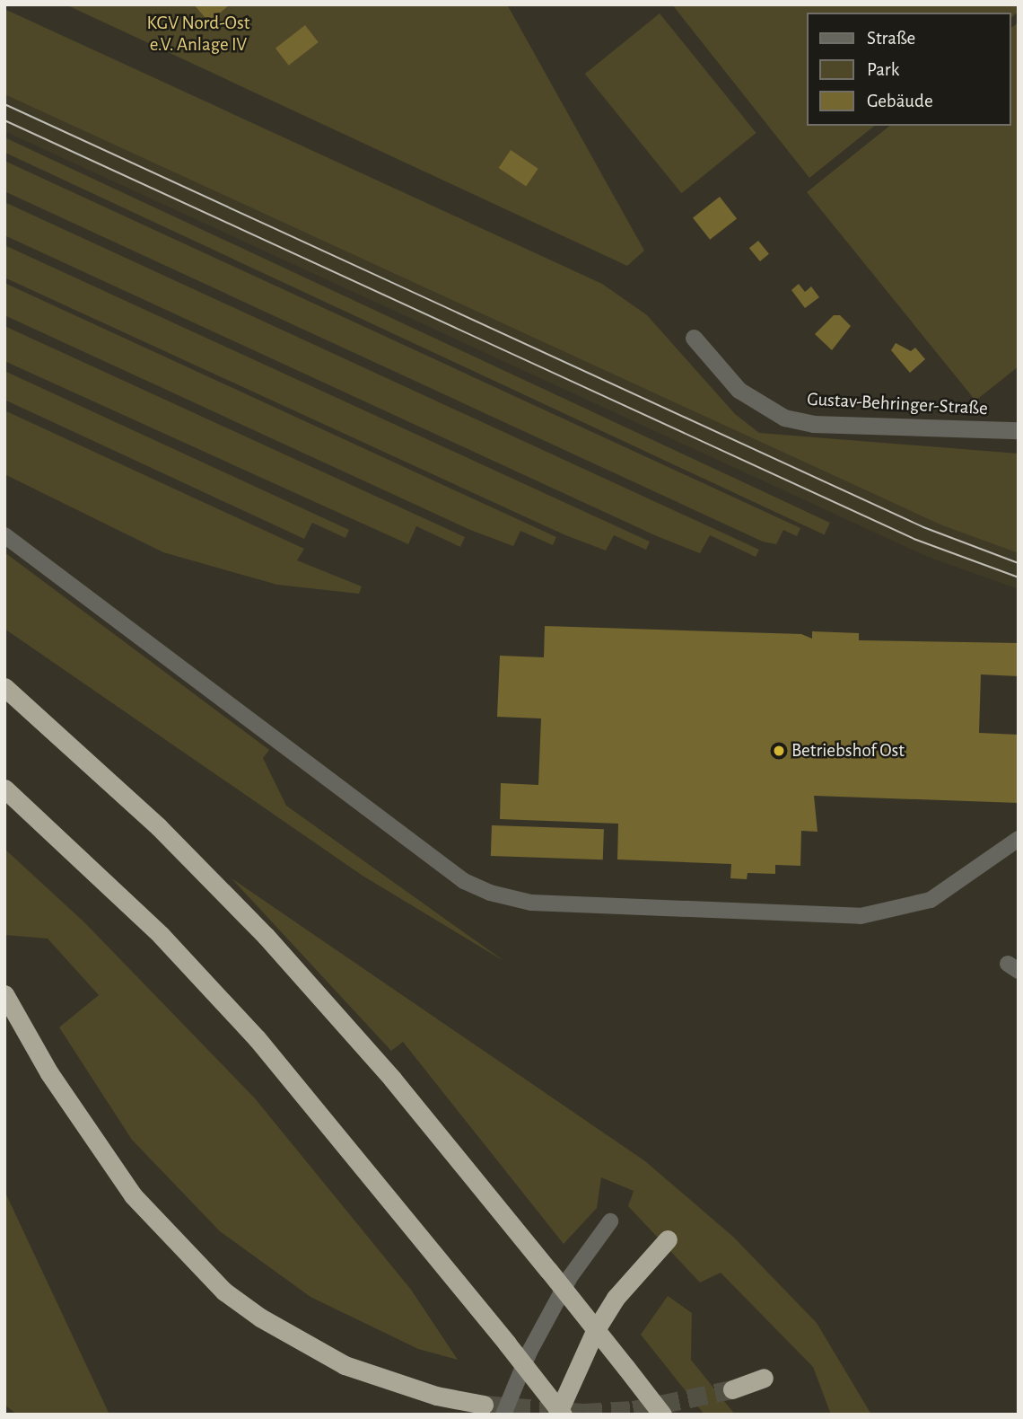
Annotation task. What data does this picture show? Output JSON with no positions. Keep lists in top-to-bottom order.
{
  "streets": {
    "street": ["Gustav-Behringer-Straße"]
  },
  "parks": ["KGV Nord-Ost e.V. Anlage IV"],
  "places": ["Betriebshof Ost"],
  "legend": ["Straße", "Park", "Gebäude"]
}
